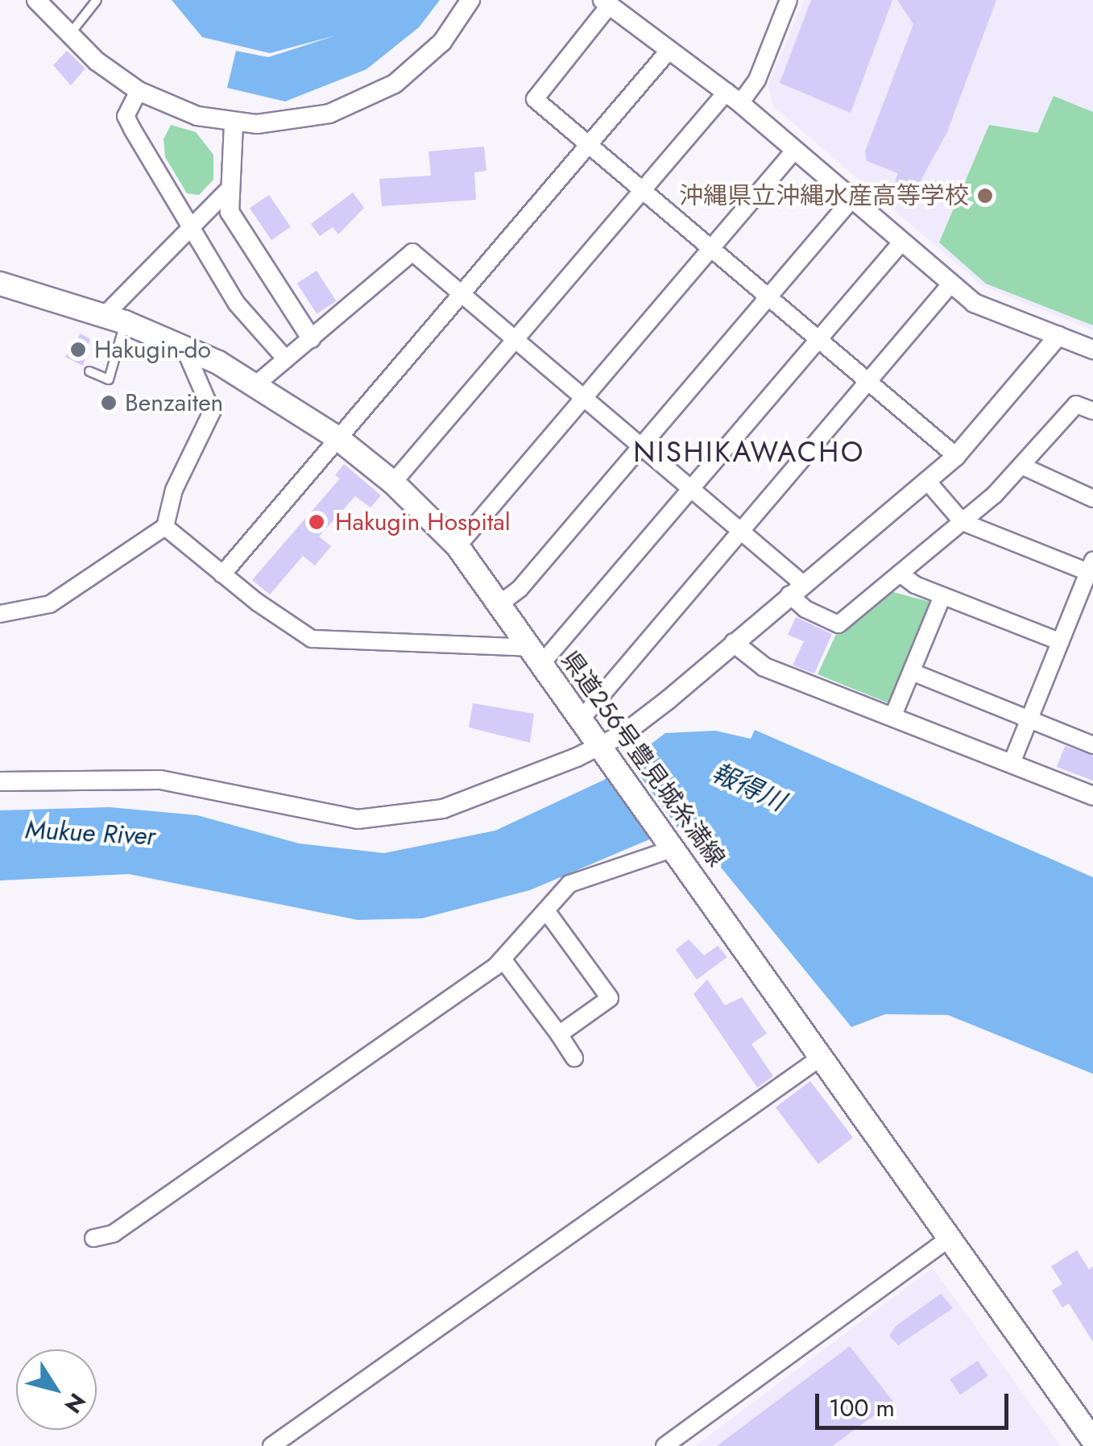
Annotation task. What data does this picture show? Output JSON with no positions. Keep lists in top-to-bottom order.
{
  "streets": {
    "main road": ["県道256号豊見城糸満線"]
  },
  "districts": ["NISHIKAWACHO"],
  "water": ["報得川", "Mukue River"],
  "places": [
    "沖縄県立沖縄水産高等学校",
    "Hakugin-do",
    "Benzaiten",
    "Hakugin Hospital"
  ],
  "scale_bar": "100 m",
  "north": "bottom right"
}
